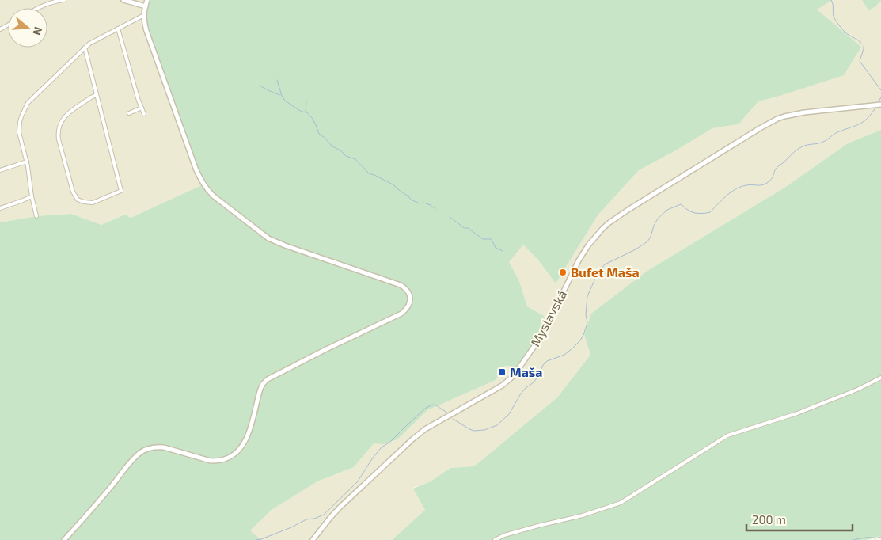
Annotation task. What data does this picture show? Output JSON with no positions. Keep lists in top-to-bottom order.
{
  "streets": {
    "street": ["Myslavská"]
  },
  "places": {
    "other": ["Bufet Maša"],
    "transit": ["Maša"]
  },
  "scale_bar": "200 m",
  "north": "right"
}
